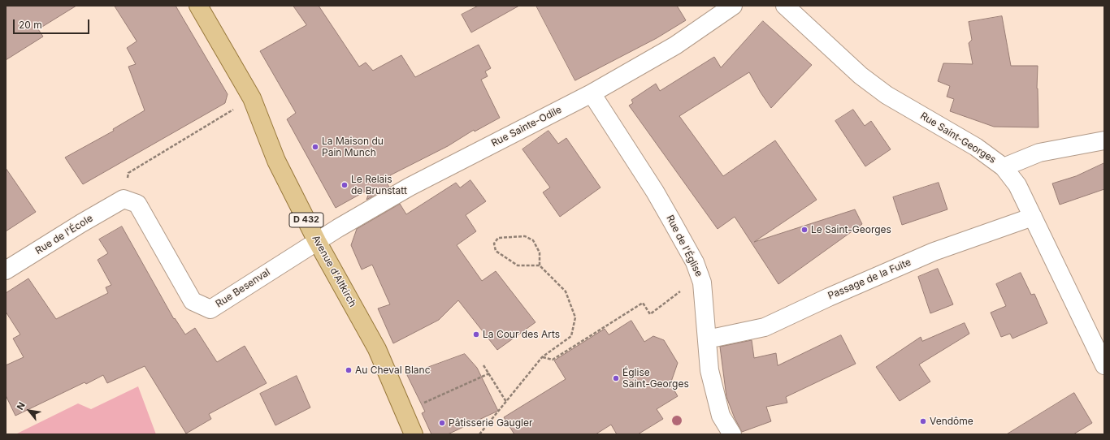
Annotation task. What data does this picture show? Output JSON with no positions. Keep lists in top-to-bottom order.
{
  "streets": {
    "main road": ["D 432", "Avenue d'Altkirch"],
    "street": [
      "Rue Sainte-Odile",
      "Rue Saint-Georges",
      "Rue de l'École",
      "Rue de l'Église",
      "Passage de la Fuite",
      "Rue Besenval"
    ]
  },
  "crossings": [
    ["Rue Sainte-Odile", "Rue de l'Église"],
    ["Rue Sainte-Odile", "Avenue d'Altkirch"],
    ["Rue Sainte-Odile", "Rue Besenval"],
    ["Rue Saint-Georges", "Passage de la Fuite"],
    ["Rue de l'École", "Rue Besenval"],
    ["Rue de l'Église", "Passage de la Fuite"],
    ["Avenue d'Altkirch", "Rue Besenval"]
  ],
  "places": [
    "La Maison du Pain Munch",
    "Le Relais de Brunstatt",
    "Le Saint-Georges",
    "La Cour des Arts",
    "Au Cheval Blanc",
    "Église Saint-Georges",
    "Vendôme",
    "Pâtisserie Gaugler"
  ],
  "scale_bar": "20 m",
  "north": "top left"
}
